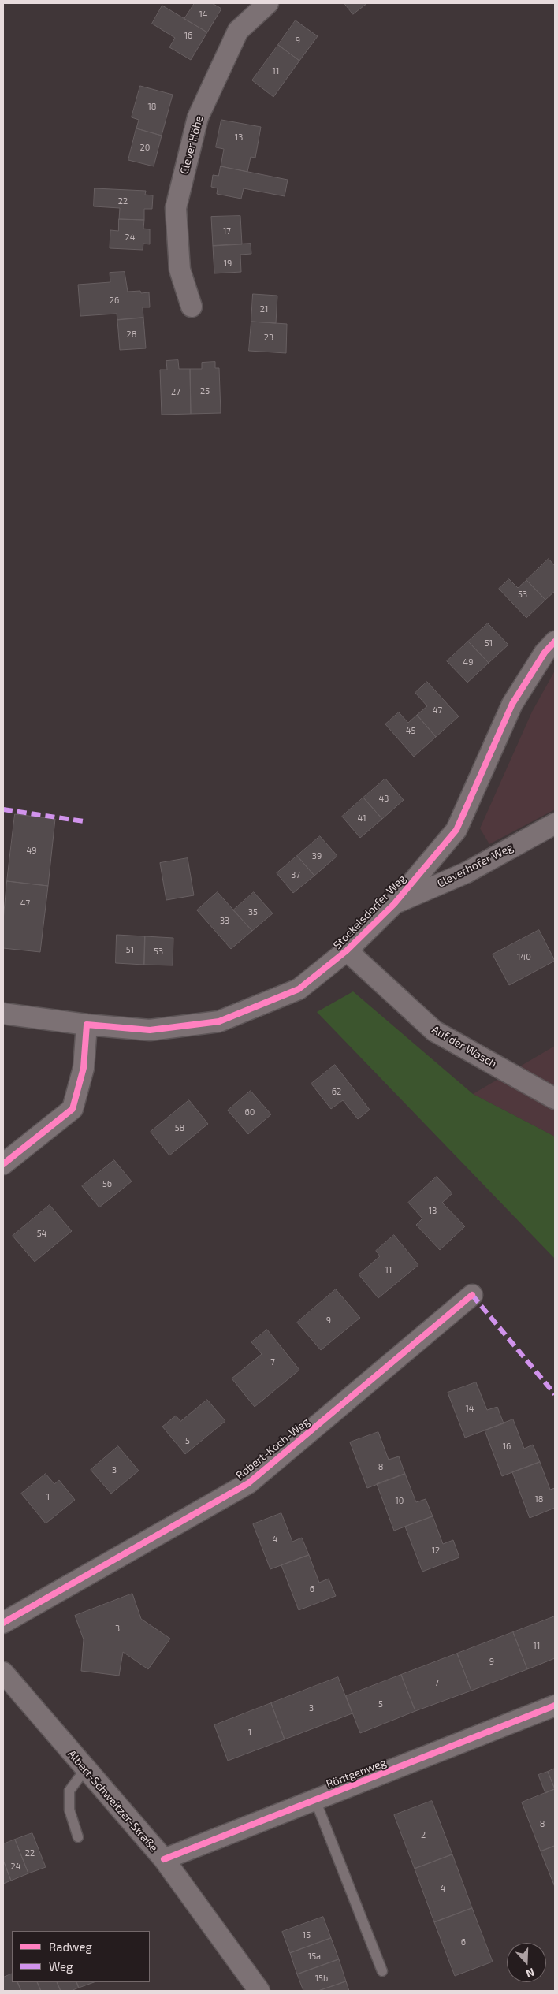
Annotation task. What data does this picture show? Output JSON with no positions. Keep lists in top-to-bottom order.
{
  "streets": {
    "street": [
      "Clever Höhe",
      "Cleverhofer Weg",
      "Stockelsdorfer Weg",
      "Auf der Wasch",
      "Robert-Koch-Weg",
      "Röntgenweg",
      "Albert-Schweitzer-Straße"
    ]
  },
  "crossings": [
    ["Cleverhofer Weg", "Stockelsdorfer Weg"],
    ["Stockelsdorfer Weg", "Auf der Wasch"],
    ["Röntgenweg", "Albert-Schweitzer-Straße"]
  ],
  "house_numbers": [
    "14",
    "16",
    "9",
    "11",
    "18",
    "13",
    "20",
    "22",
    "17",
    "24",
    "19",
    "26",
    "21",
    "28",
    "23",
    "25",
    "27",
    "53",
    "51",
    "49",
    "47",
    "45",
    "43",
    "41",
    "49",
    "39",
    "37",
    "47",
    "35",
    "33",
    "51",
    "53",
    "140",
    "62",
    "60",
    "58",
    "56",
    "13",
    "54",
    "11",
    "9",
    "7",
    "14",
    "5",
    "16",
    "8",
    "3",
    "1",
    "18",
    "10",
    "4",
    "12",
    "6",
    "3",
    "11",
    "9",
    "7",
    "5",
    "3",
    "1",
    "8",
    "2",
    "22",
    "24",
    "4",
    "15",
    "6",
    "15a",
    "15b"
  ],
  "legend": ["Radweg", "Weg"],
  "north": "bottom"
}
